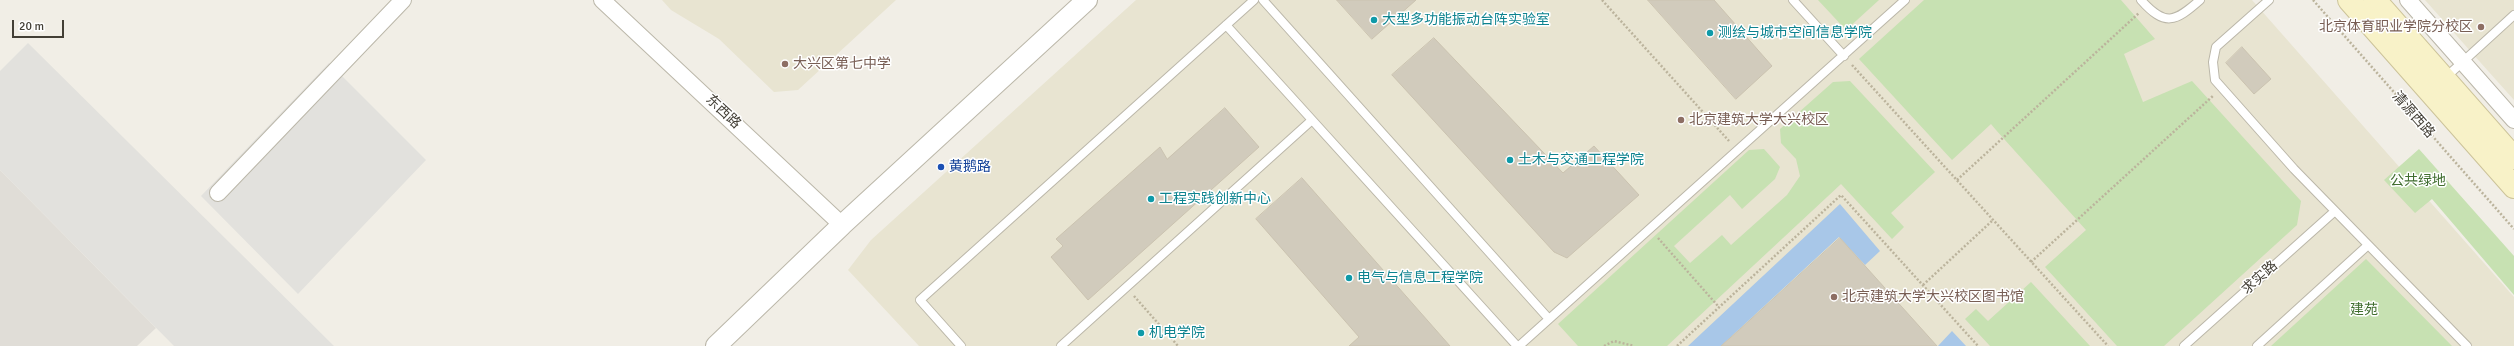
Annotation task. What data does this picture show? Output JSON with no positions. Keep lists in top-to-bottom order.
{
  "streets": {
    "main road": ["清源西路"],
    "street": ["东西路"],
    "lane": ["求实路"]
  },
  "parks": ["公共绿地", "建苑"],
  "places": [
    "大型多功能振动台阵实验室",
    "北京体育职业学院分校区",
    "测绘与城市空间信息学院",
    "大兴区第七中学",
    "北京建筑大学大兴校区",
    "土木与交通工程学院",
    "黄鹅路",
    "工程实践创新中心",
    "电气与信息工程学院",
    "北京建筑大学大兴校区图书馆",
    "机电学院"
  ],
  "scale_bar": "20 m"
}
